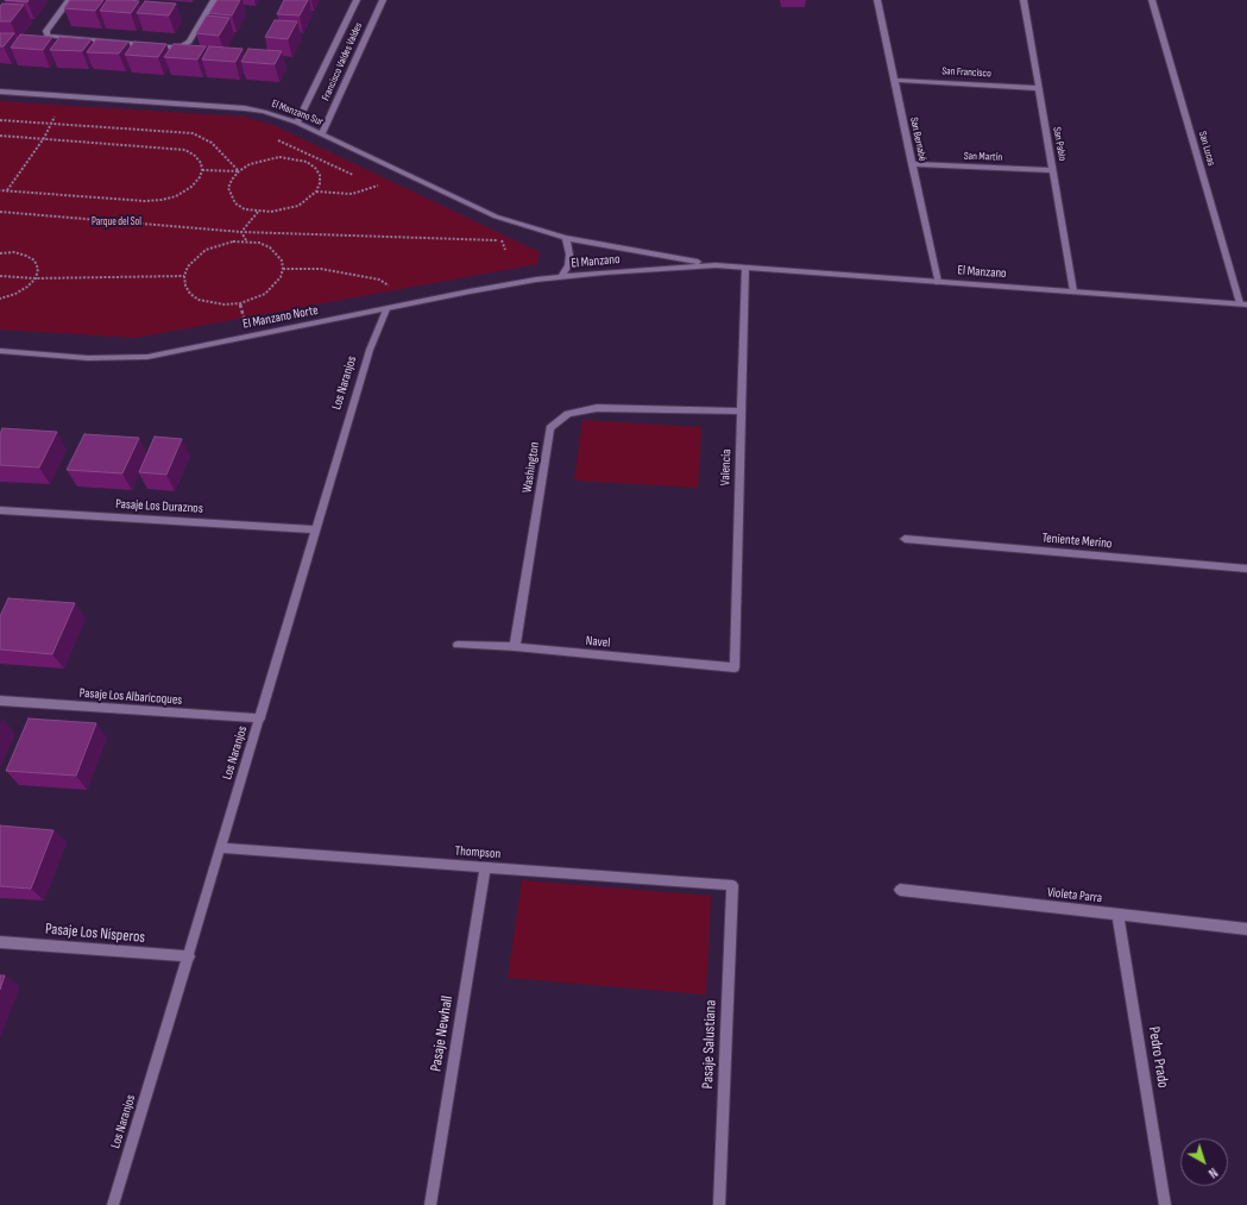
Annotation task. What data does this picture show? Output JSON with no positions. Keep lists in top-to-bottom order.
{
  "streets": {
    "street": [
      "Francisco Valdes Valdes",
      "San Francisco",
      "El Manzano Sur",
      "San Bernabé",
      "San Pablo",
      "San Lucas",
      "San Martín",
      "El Manzano",
      "El Manzano Norte",
      "Los Naranjos",
      "Washington",
      "Valencia",
      "Pasaje Los Duraznos",
      "Teniente Merino",
      "Navel",
      "Pasaje Los Albaricoques",
      "Thompson",
      "Violeta Parra",
      "Pasaje Los Nísperos",
      "Pasaje Newhall",
      "Pasaje Salustiana",
      "Pedro Prado"
    ]
  },
  "crossings": [
    ["Francisco Valdes Valdes", "El Manzano Sur"],
    ["San Francisco", "San Bernabé"],
    ["San Francisco", "San Pablo"],
    ["El Manzano Sur", "El Manzano"],
    ["San Bernabé", "San Martín"],
    ["San Bernabé", "El Manzano"],
    ["San Pablo", "San Martín"],
    ["San Pablo", "El Manzano"],
    ["San Lucas", "El Manzano"],
    ["El Manzano", "El Manzano Norte"],
    ["El Manzano", "Valencia"],
    ["El Manzano Norte", "Los Naranjos"],
    ["Los Naranjos", "Pasaje Los Duraznos"],
    ["Los Naranjos", "Pasaje Los Albaricoques"],
    ["Los Naranjos", "Thompson"],
    ["Los Naranjos", "Pasaje Los Nísperos"],
    ["Washington", "Valencia"],
    ["Washington", "Navel"],
    ["Valencia", "Navel"],
    ["Thompson", "Pasaje Newhall"],
    ["Thompson", "Pasaje Salustiana"],
    ["Violeta Parra", "Pedro Prado"]
  ],
  "parks": ["Parque del Sol"],
  "north": "bottom right"
}
